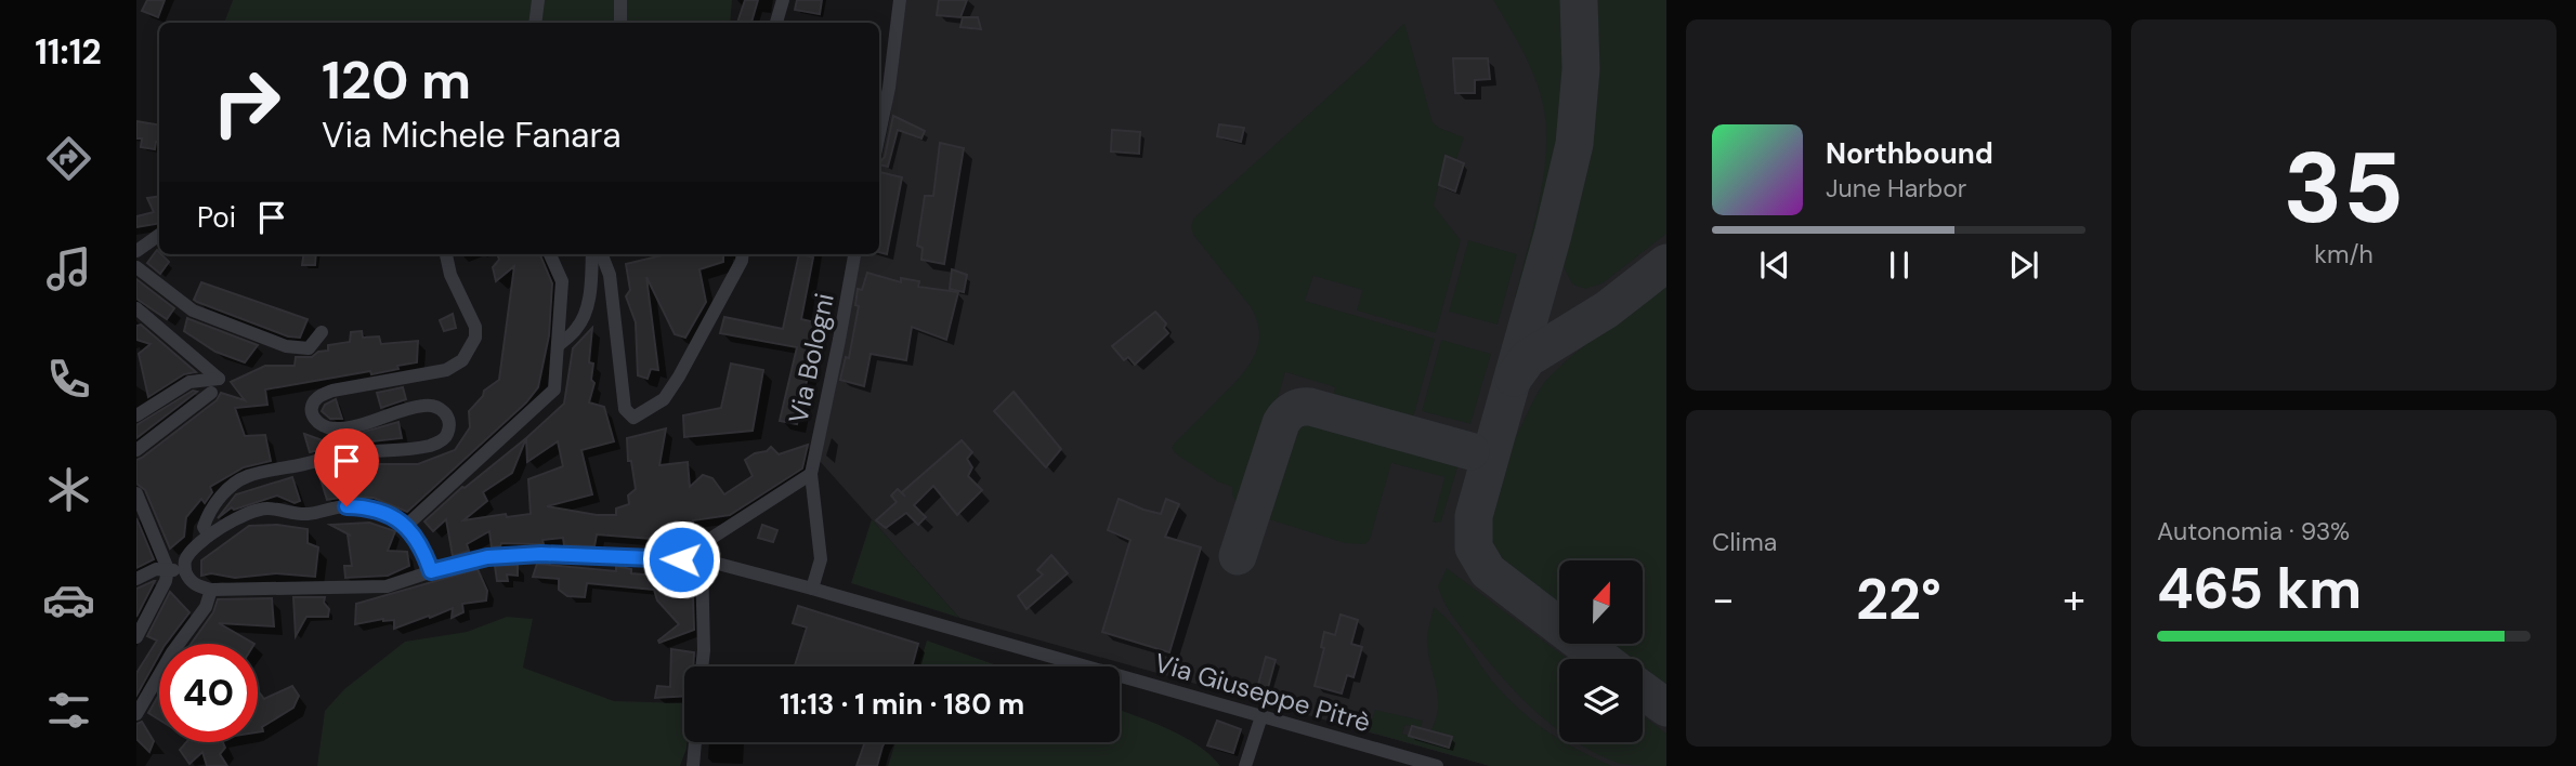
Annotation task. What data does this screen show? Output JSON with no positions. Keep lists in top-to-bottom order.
{
  "streets": {
    "street": ["Via Bologni", "Via Giuseppe Pitrè"]
  },
  "crossings": [
    ["Via Bologni", "Via Giuseppe Pitrè"]
  ],
  "north": "top",
  "page": {
    "tabs": "11:12",
    "tile": [
      ["35", "km/h"],
      "Clima",
      ["Autonomia · 93%", "465 km"]
    ],
    "turn": ["120 m", "Via Michele Fanara"],
    "song": ["Northbound", "June Harbor"],
    "then": "Poi",
    "heat": ["−", "22°", "+"],
    "limit": "40",
    "trip": "11:13 · 1 min · 180 m"
  }
}
